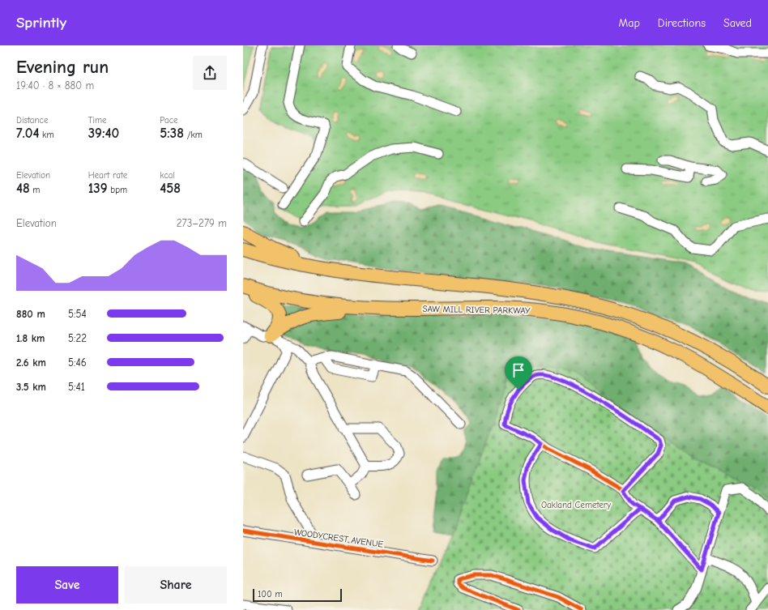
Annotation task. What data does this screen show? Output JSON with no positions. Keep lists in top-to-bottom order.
{
  "streets": {
    "highway": ["SAW MILL RIVER PARKWAY"],
    "street": ["WOODYCREST AVENUE"]
  },
  "parks": ["Oakland Cemetery"],
  "scale_bar": "100 m",
  "page": {
    "header": "Sprintly",
    "nav": ["Map", "Directions", "Saved"],
    "heading": ["Evening run", "19:40 · 8 × 880 m"],
    "stats": [
      ["Distance", "7.04 km"],
      ["Time", "39:40"],
      ["Pace", "5:38 /km"],
      ["Elevation", "48 m"],
      ["Heart rate", "139 bpm"],
      ["kcal", "458"]
    ],
    "chart": ["Elevation", "273–279 m"],
    "list": [
      {
        "name": "880 m",
        "note": "5:54"
      },
      {
        "name": "1.8 km",
        "note": "5:22"
      },
      {
        "name": "2.6 km",
        "note": "5:46"
      },
      {
        "name": "3.5 km",
        "note": "5:41"
      }
    ],
    "buttons": ["Save", "Share"],
    "scale": "100 m"
  }
}
